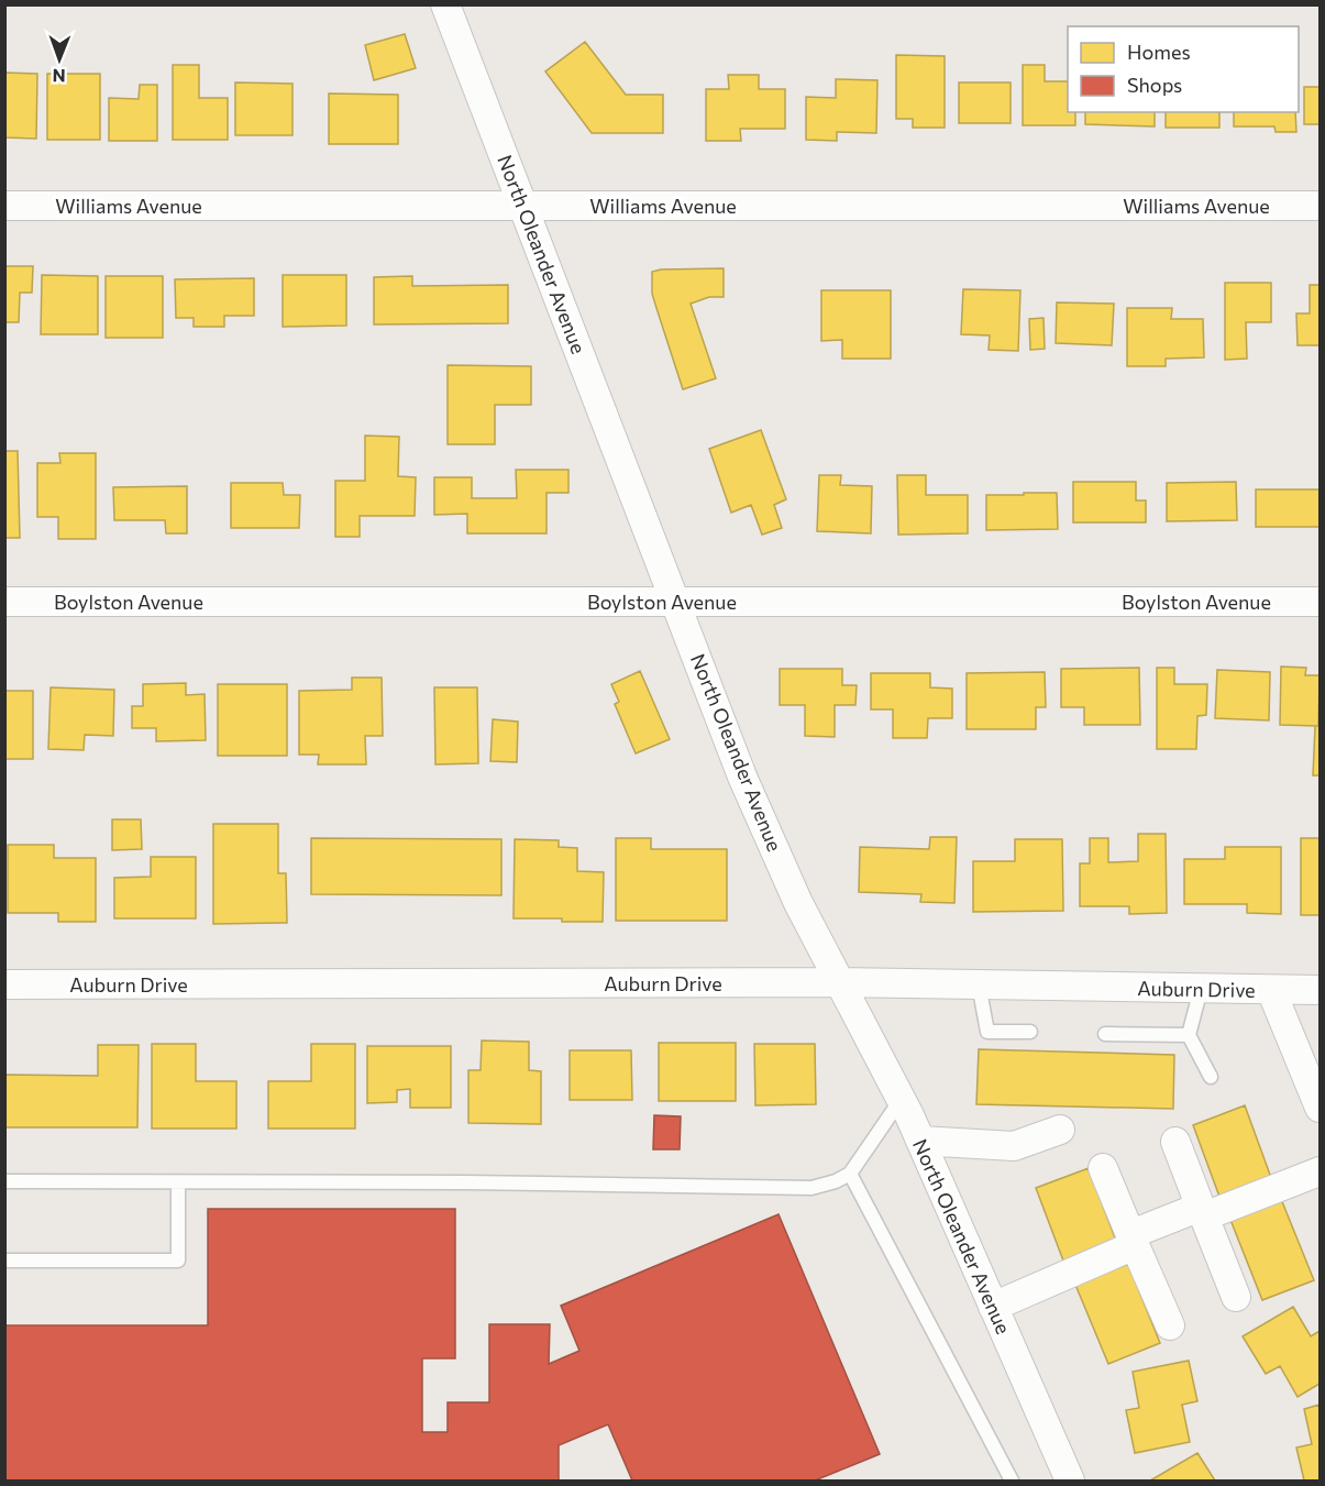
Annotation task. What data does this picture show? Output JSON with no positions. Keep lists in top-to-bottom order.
{
  "streets": {
    "street": [
      "Williams Avenue",
      "North Oleander Avenue",
      "Boylston Avenue",
      "Auburn Drive"
    ]
  },
  "crossings": [
    ["Williams Avenue", "North Oleander Avenue"],
    ["North Oleander Avenue", "Boylston Avenue"],
    ["North Oleander Avenue", "Auburn Drive"]
  ],
  "legend": ["Homes", "Shops"],
  "north": "bottom"
}
